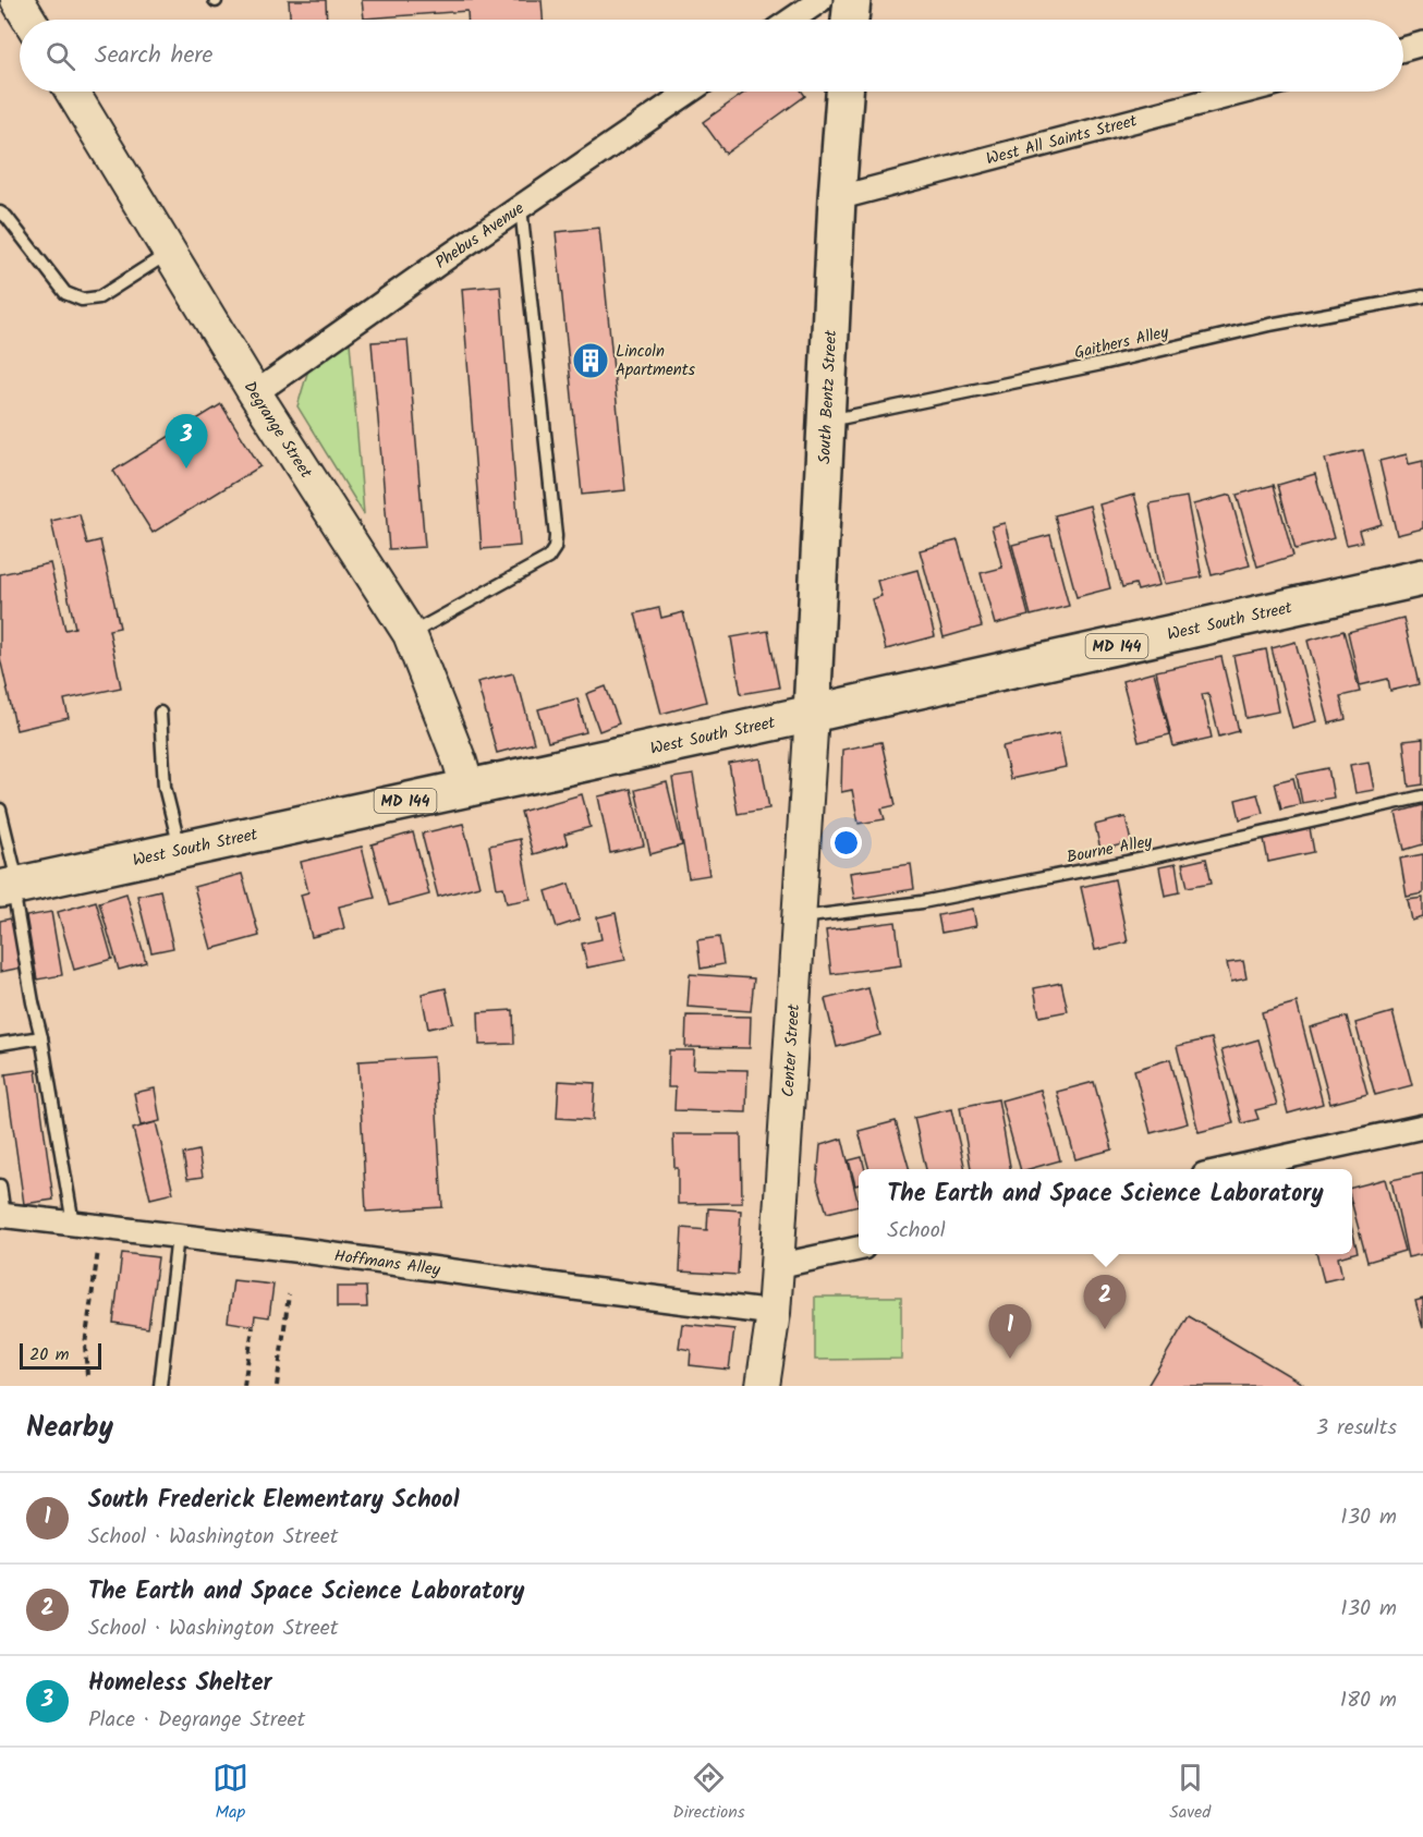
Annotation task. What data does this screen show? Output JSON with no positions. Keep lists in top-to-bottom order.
{
  "streets": {
    "main road": ["South Bentz Street", "West South Street", "MD 144"],
    "street": [
      "West All Saints Street",
      "Phebus Avenue",
      "Degrange Street",
      "Center Street",
      "Hoffmans Alley"
    ],
    "lane": ["Gaithers Alley", "Bourne Alley"]
  },
  "crossings": [
    ["West All Saints Street", "South Bentz Street"],
    ["Phebus Avenue", "Degrange Street"],
    ["Gaithers Alley", "South Bentz Street"],
    ["South Bentz Street", "West South Street"],
    ["South Bentz Street", "Center Street"],
    ["Degrange Street", "West South Street"],
    ["West South Street", "Center Street"],
    ["Bourne Alley", "Center Street"],
    ["Center Street", "Hoffmans Alley"]
  ],
  "places": {
    "building": ["Lincoln Apartments"]
  },
  "scale_bar": "20 m",
  "page": {
    "search": "Search here",
    "pins": ["3", "2", "1"],
    "popup": ["The Earth and Space Science Laboratory", "School"],
    "scale": "20 m",
    "heading": ["Nearby", "3 results"],
    "list": [
      {
        "mark": "1",
        "name": "South Frederick Elementary School",
        "note": "School · Washington Street",
        "value": "130 m"
      },
      {
        "mark": "2",
        "name": "The Earth and Space Science Laboratory",
        "note": "School · Washington Street",
        "value": "130 m"
      },
      {
        "mark": "3",
        "name": "Homeless Shelter",
        "note": "Place · Degrange Street",
        "value": "180 m"
      }
    ],
    "nav": ["Map", "Directions", "Saved"]
  }
}
